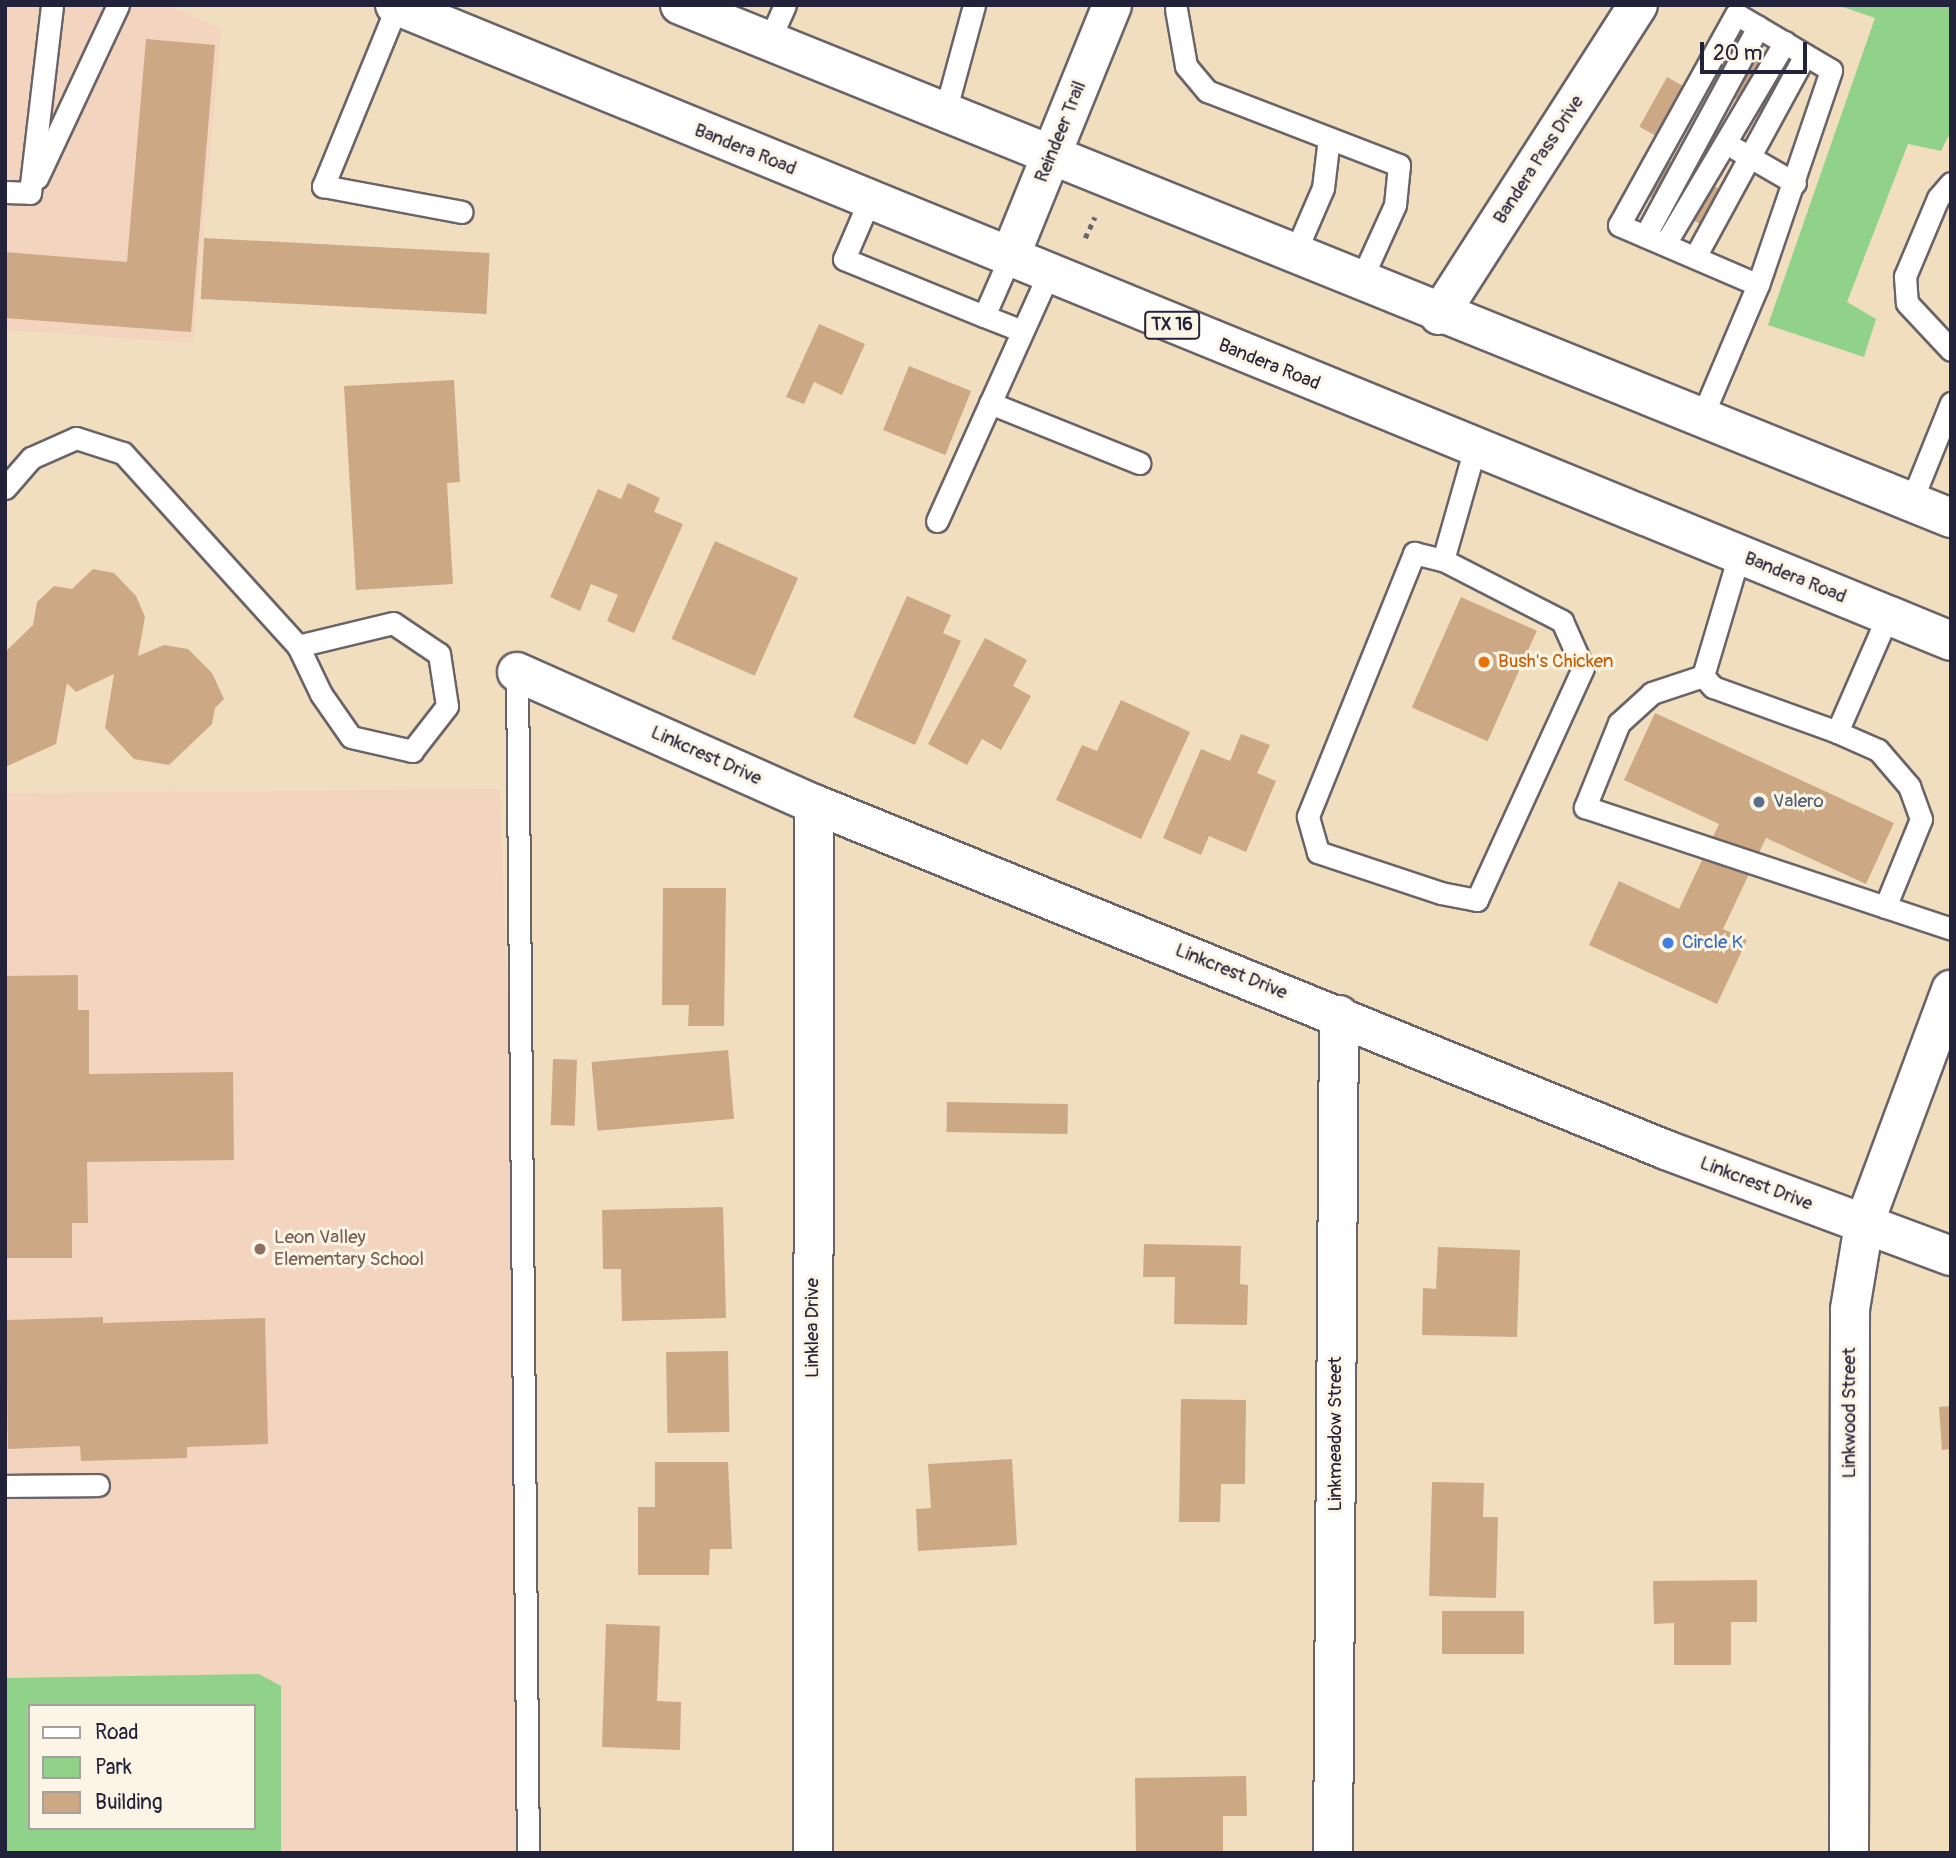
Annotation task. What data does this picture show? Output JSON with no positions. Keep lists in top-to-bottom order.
{
  "streets": {
    "street": [
      "Reindeer Trail",
      "Bandera Road",
      "Bandera Pass Drive",
      "TX 16",
      "Linkcrest Drive",
      "Linklea Drive",
      "Linkwood Street",
      "Linkmeadow Street"
    ]
  },
  "crossings": [
    ["Reindeer Trail", "Bandera Road"],
    ["Linkcrest Drive", "Linklea Drive"],
    ["Linkcrest Drive", "Linkwood Street"],
    ["Linkcrest Drive", "Linkmeadow Street"]
  ],
  "places": [
    "Bush's Chicken",
    "Valero",
    "Circle K",
    "Leon Valley Elementary School"
  ],
  "legend": ["Road", "Park", "Building"],
  "scale_bar": "20 m"
}
